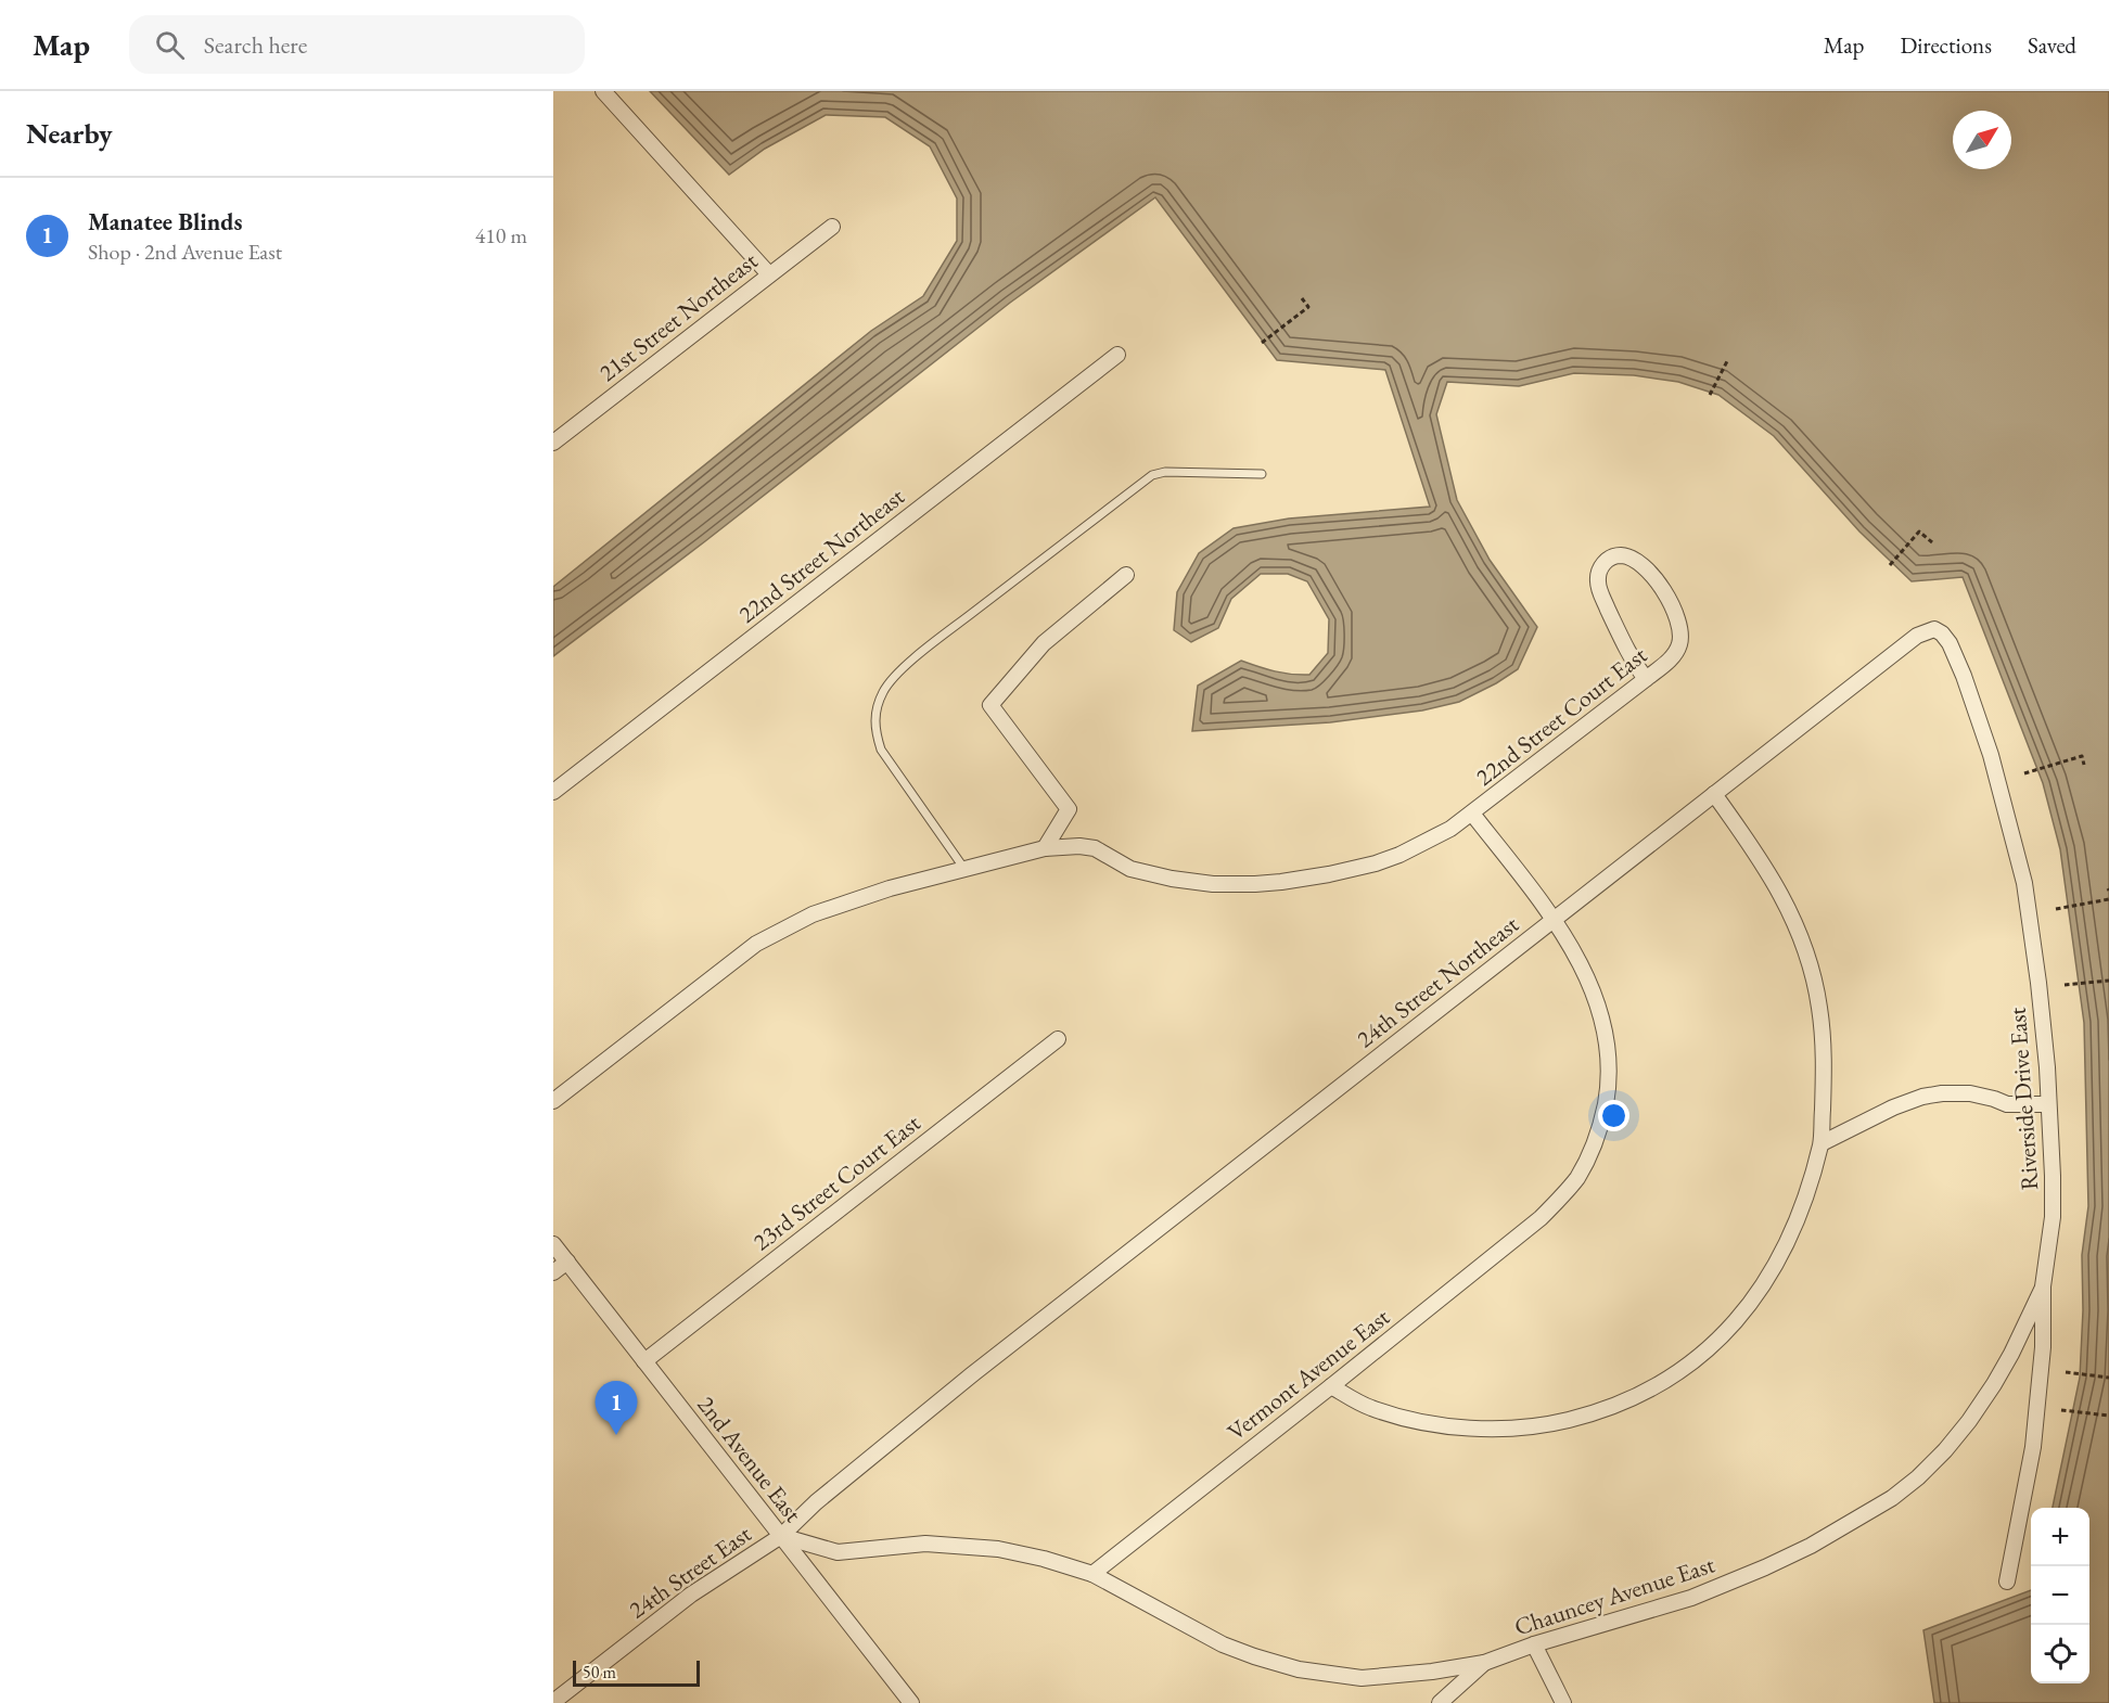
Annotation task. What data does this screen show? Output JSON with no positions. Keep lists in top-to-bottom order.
{
  "streets": {
    "street": [
      "21st Street Northeast",
      "22nd Street Northeast",
      "22nd Street Court East",
      "24th Street Northeast",
      "Riverside Drive East",
      "23rd Street Court East",
      "Vermont Avenue East",
      "2nd Avenue East",
      "24th Street East",
      "Chauncey Avenue East"
    ]
  },
  "crossings": [
    ["22nd Street Court East", "Vermont Avenue East"],
    ["24th Street Northeast", "Riverside Drive East"],
    ["24th Street Northeast", "Vermont Avenue East"],
    ["24th Street Northeast", "24th Street East"],
    ["Riverside Drive East", "Chauncey Avenue East"],
    ["23rd Street Court East", "2nd Avenue East"],
    ["Vermont Avenue East", "Chauncey Avenue East"],
    ["2nd Avenue East", "24th Street East"]
  ],
  "scale_bar": "50 m",
  "north": "top right",
  "page": {
    "header": "Map",
    "search": "Search here",
    "nav": ["Map", "Directions", "Saved"],
    "heading": "Nearby",
    "list": [
      {
        "mark": "1",
        "name": "Manatee Blinds",
        "note": "Shop · 2nd Avenue East",
        "value": "410 m"
      }
    ],
    "pins": "1",
    "map_buttons": ["+", "−"],
    "scale": "50 m"
  }
}
